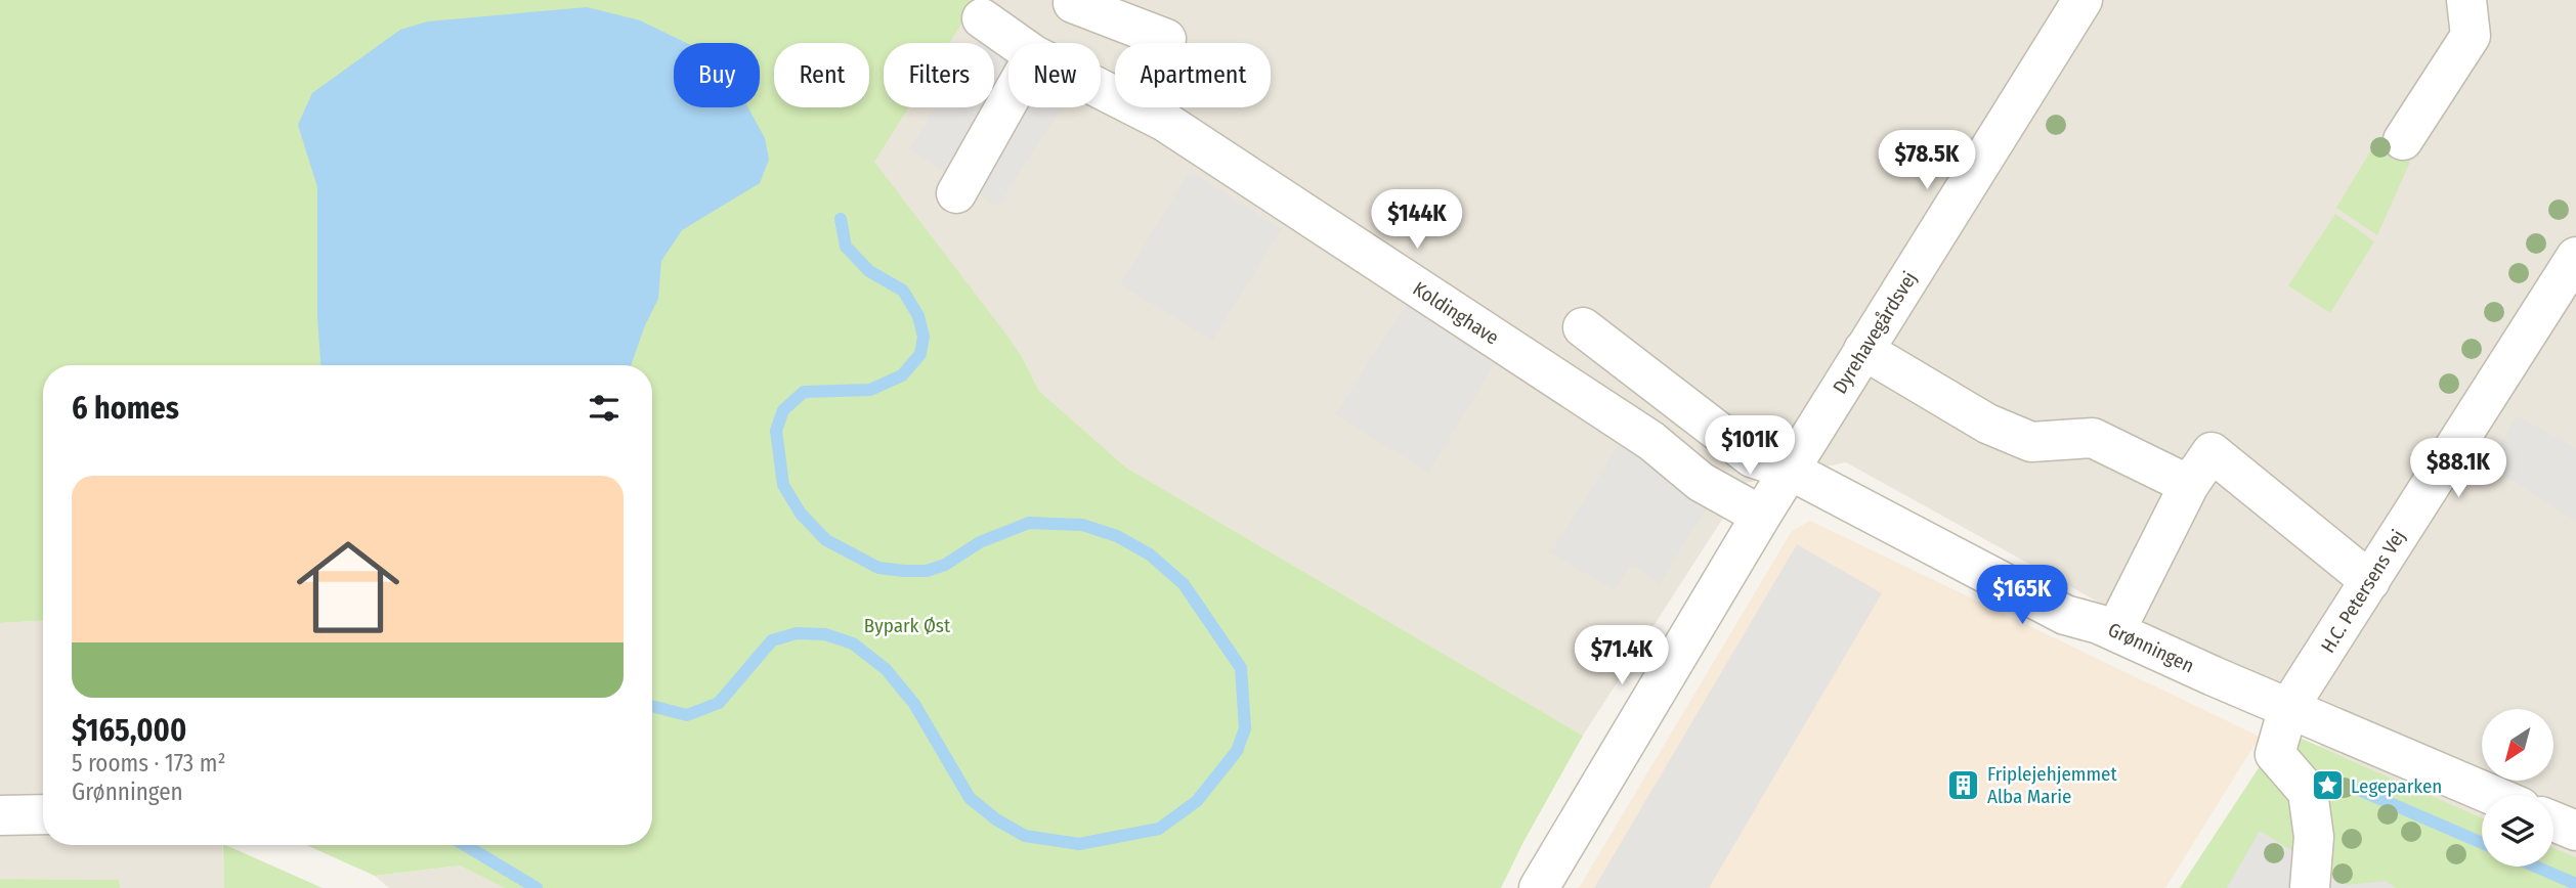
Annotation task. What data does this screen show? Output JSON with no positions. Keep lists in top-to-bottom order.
{
  "streets": {
    "street": [
      "Koldinghave",
      "Dyrehavegårdsvej",
      "H.C. Petersens Vej",
      "Grønningen"
    ]
  },
  "crossings": [
    ["Koldinghave", "Dyrehavegårdsvej"],
    ["Dyrehavegårdsvej", "Grønningen"],
    ["H.C. Petersens Vej", "Grønningen"]
  ],
  "parks": ["Bypark Øst"],
  "places": {
    "building": ["Friplejehjemmet Alba Marie"],
    "place": ["Legeparken"]
  },
  "north": "bottom left",
  "page": {
    "chip": [
      "Buy",
      "Rent",
      "Filters",
      "New",
      "Apartment"
    ],
    "price": [
      "$78.5K",
      "$144K",
      "$101K",
      "$88.1K",
      "$165K",
      "$71.4K"
    ],
    "heading": "6 homes",
    "list": [
      {
        "name": "$165,000",
        "note": "5 rooms · 173 m² · Grønningen"
      }
    ]
  }
}
